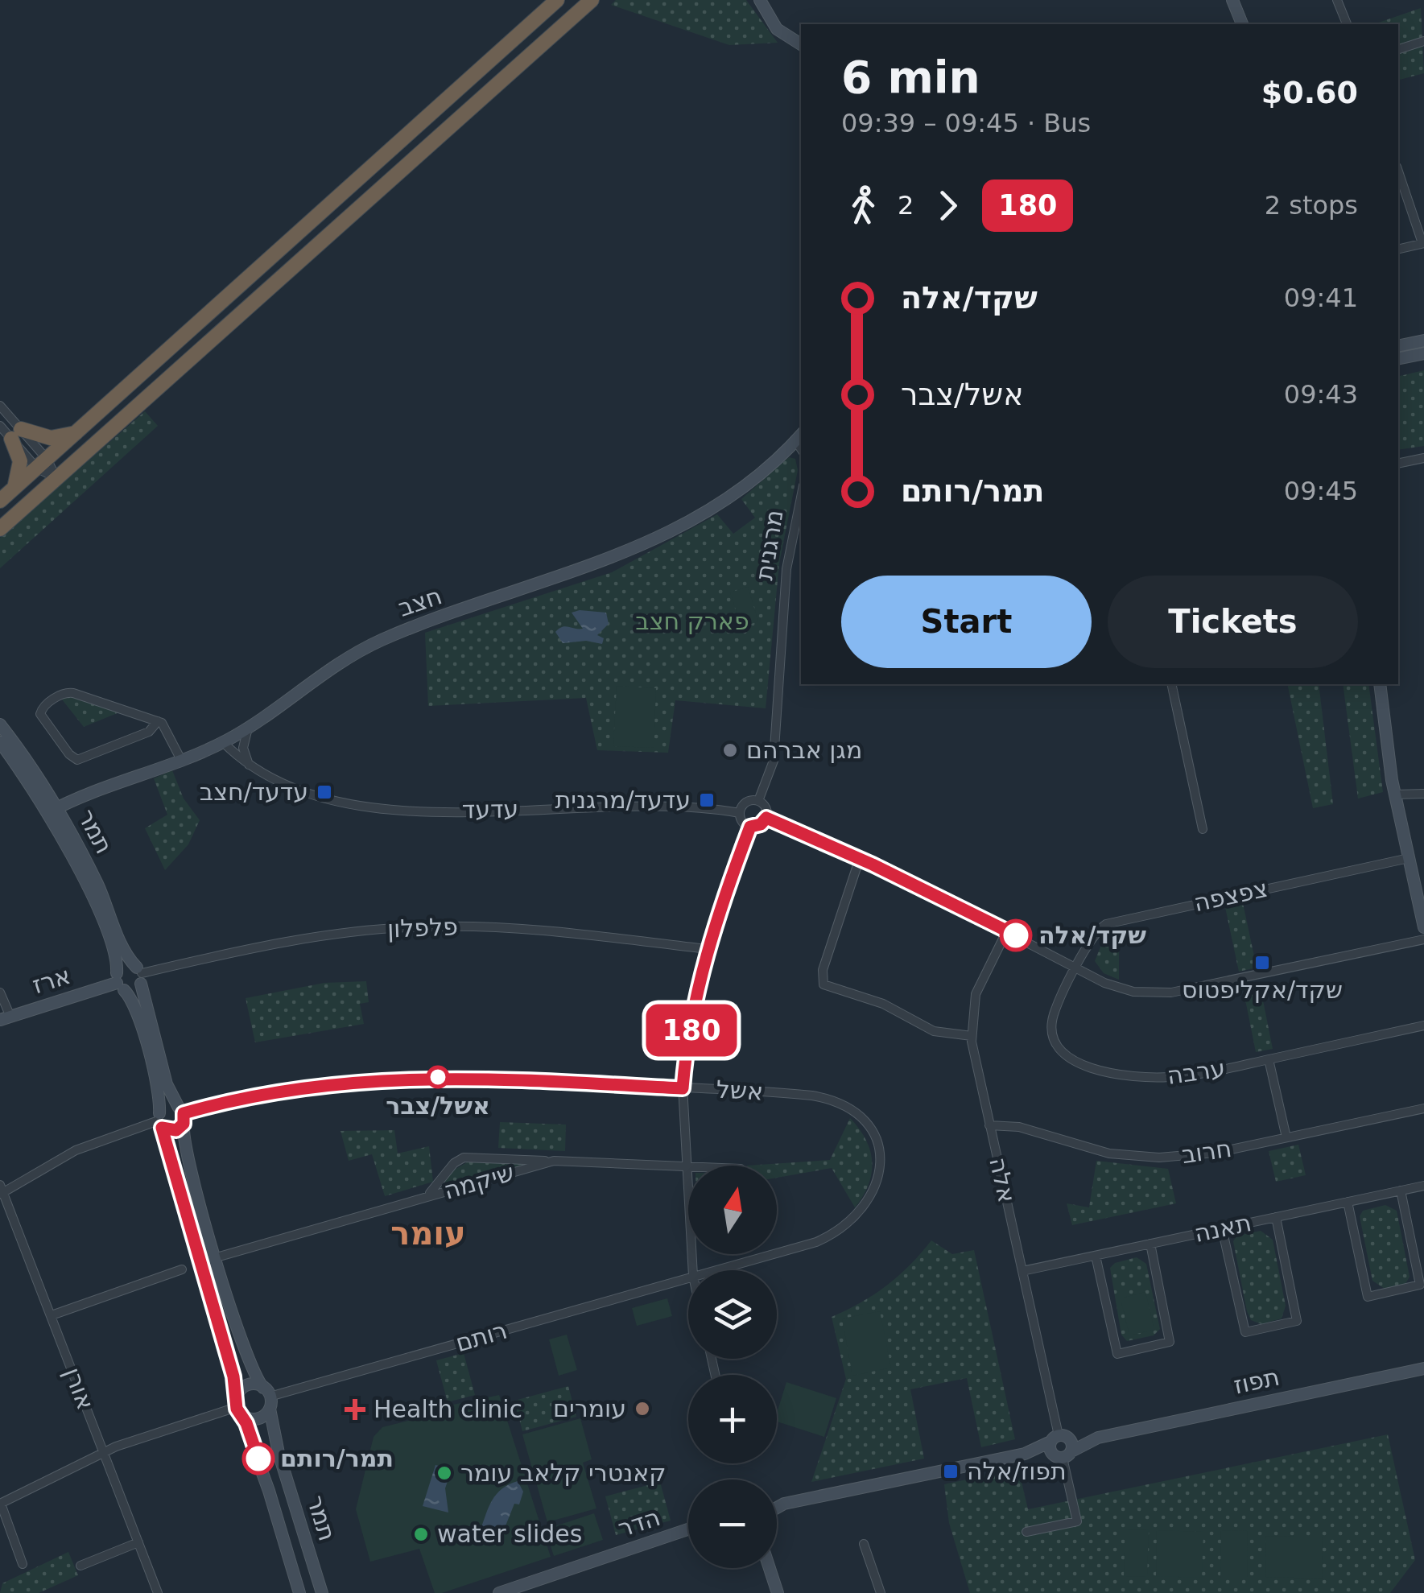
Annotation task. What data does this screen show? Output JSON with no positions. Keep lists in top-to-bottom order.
{
  "streets": {
    "street": [
      "מרגנית",
      "חצב",
      "עדעד",
      "תמר",
      "צפצפה",
      "פלפלון",
      "ארז",
      "ערבה",
      "אשל",
      "חרוב",
      "אלה",
      "שיקמה",
      "תאנה",
      "רותם",
      "תפוז",
      "אורן",
      "הדר"
    ]
  },
  "crossings": [
    ["מרגנית", "עדעד"],
    ["חצב", "עדעד"],
    ["חצב", "תמר"],
    ["תמר", "פלפלון"],
    ["תמר", "ארז"],
    ["תמר", "אשל"],
    ["תמר", "שיקמה"],
    ["תמר", "רותם"],
    ["צפצפה", "ערבה"],
    ["חרוב", "אלה"],
    ["אלה", "תאנה"],
    ["אלה", "תפוז"]
  ],
  "districts": ["עומר"],
  "parks": ["פארק חצב"],
  "places": {
    "other": [
      "מגן אברהם",
      "שקד/אלה",
      "אשל/צבר",
      "עומרים",
      "תמר/רותם",
      "קאנטרי קלאב עומר",
      "water slides"
    ],
    "transit": [
      "עדעד/חצב",
      "עדעד/מרגנית",
      "שקד/אקליפטוס",
      "תפוז/אלה"
    ],
    "health": ["Health clinic"]
  },
  "lines": ["bus line 180"],
  "north": "top",
  "page": {
    "on_map": "180",
    "heading": ["6 min", "09:39 – 09:45 · Bus", "$0.60"],
    "legs": ["2", "180", "2 stops"],
    "list": [
      {
        "name": "שקד/אלה",
        "value": "09:41"
      },
      {
        "name": "אשל/צבר",
        "value": "09:43"
      },
      {
        "name": "תמר/רותם",
        "value": "09:45"
      }
    ],
    "buttons": ["Start", "Tickets"],
    "map_buttons": ["+", "−"]
  }
}
